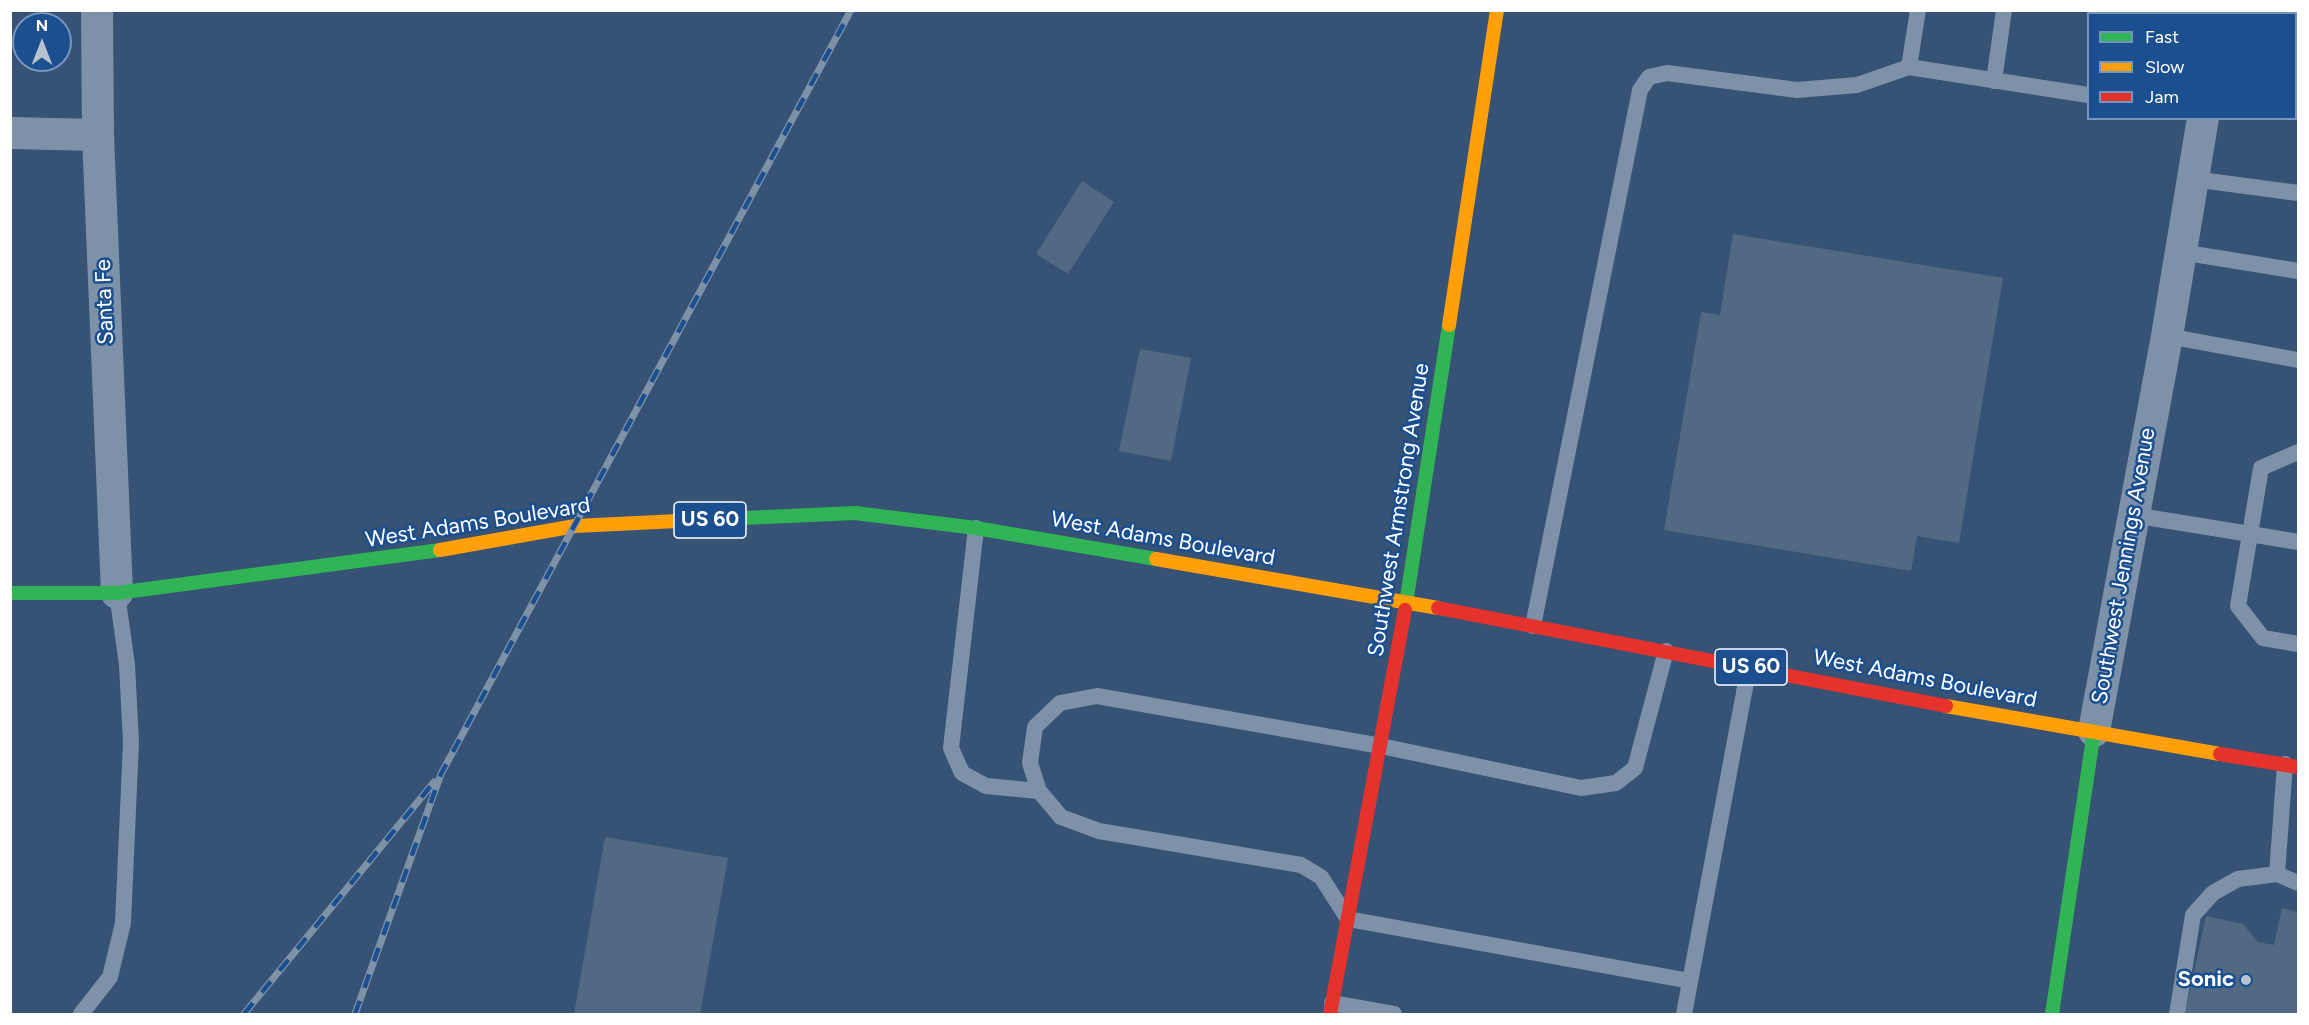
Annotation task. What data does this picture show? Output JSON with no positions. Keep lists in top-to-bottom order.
{
  "streets": {
    "main road": [
      "Southwest Armstrong Avenue",
      "US 60",
      "West Adams Boulevard",
      "Southwest Jennings Avenue"
    ],
    "street": ["Santa Fe"]
  },
  "crossings": [
    ["Santa Fe", "West Adams Boulevard"],
    ["Southwest Armstrong Avenue", "West Adams Boulevard"],
    ["West Adams Boulevard", "Southwest Jennings Avenue"]
  ],
  "places": ["Sonic"],
  "legend": ["Fast", "Slow", "Jam"],
  "north": "top"
}
